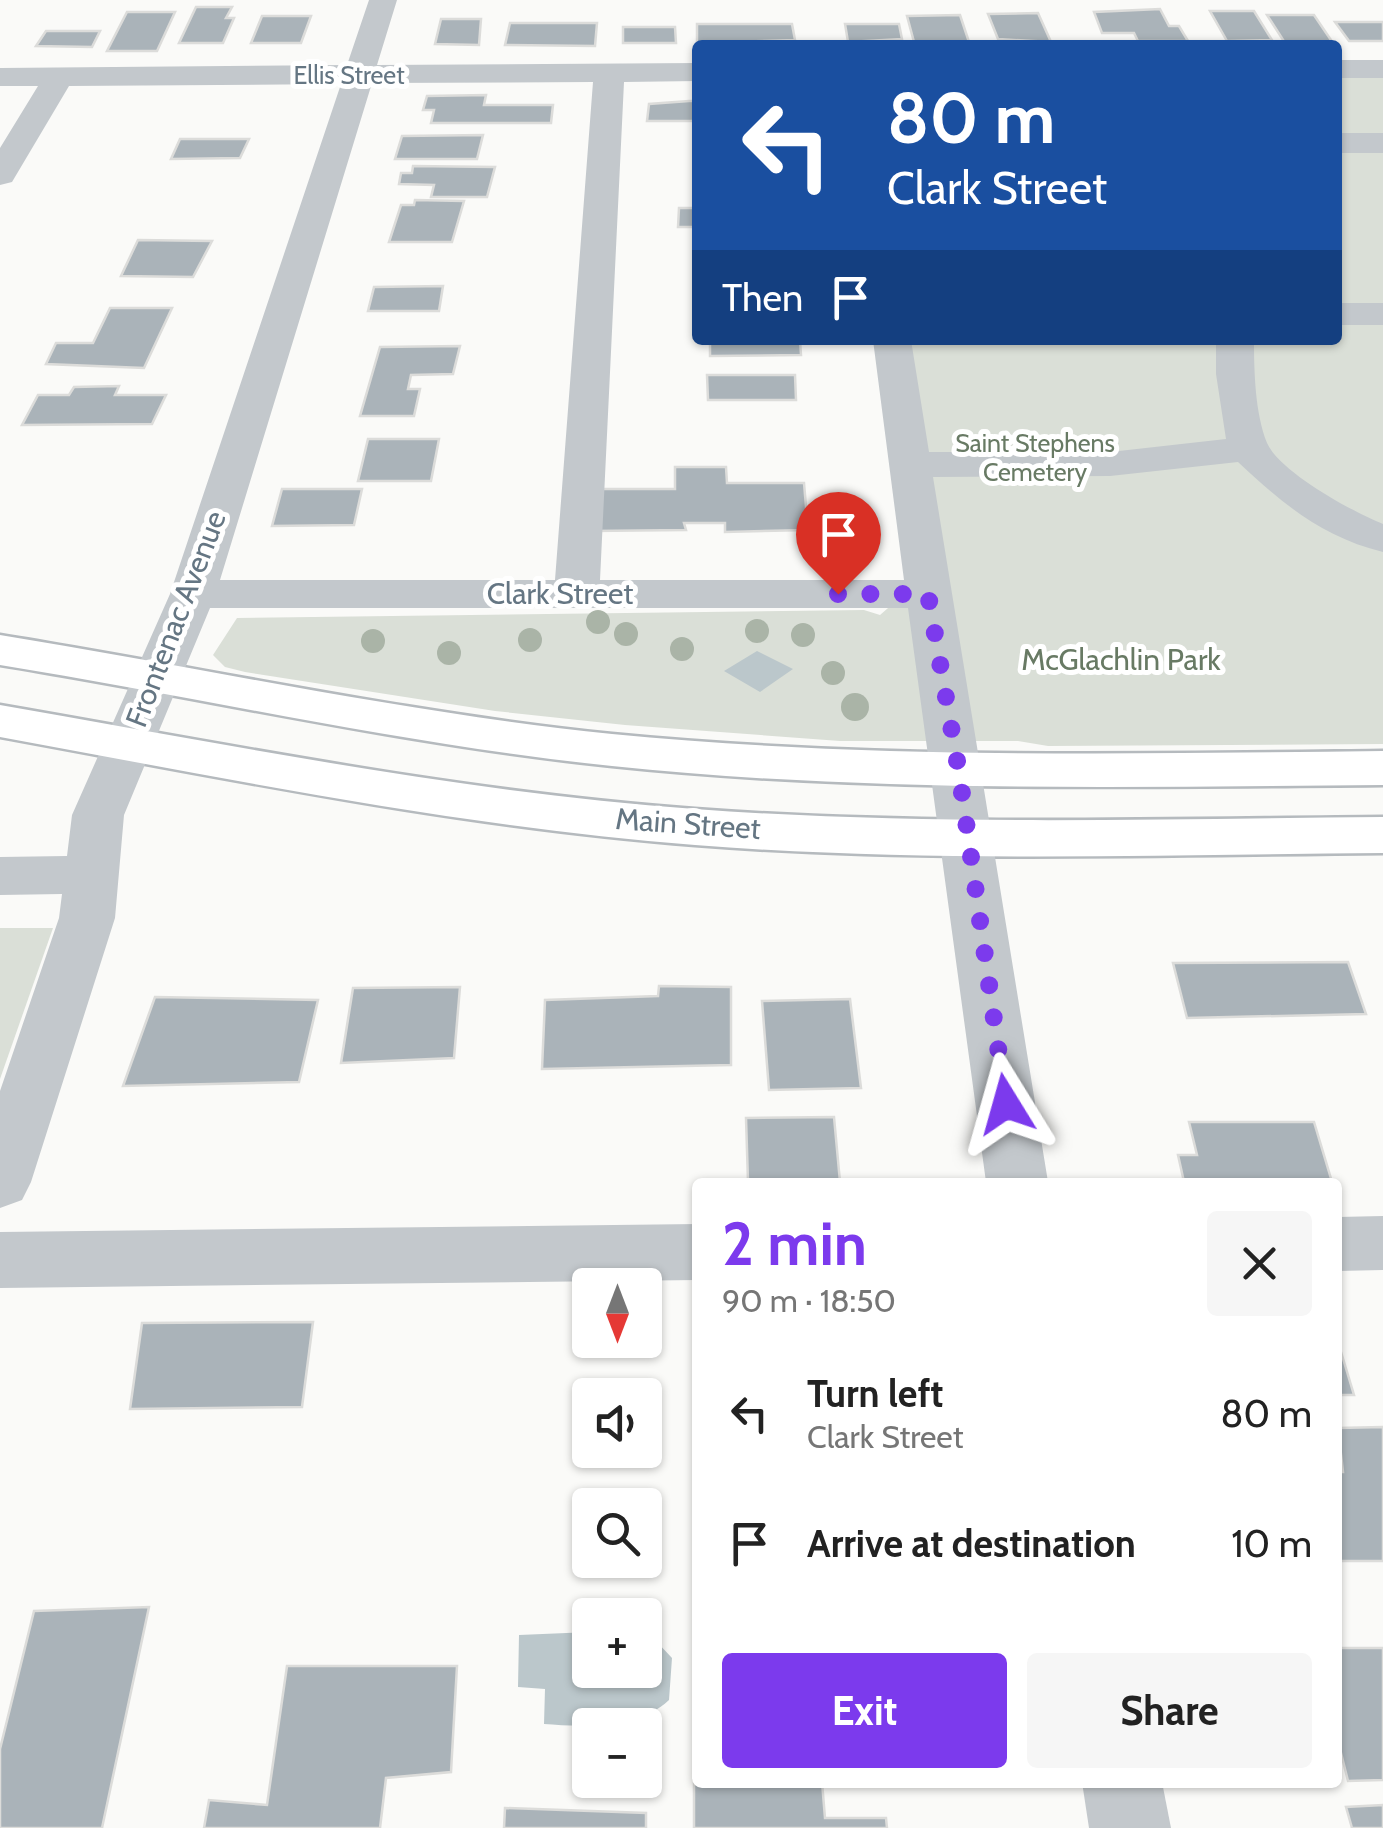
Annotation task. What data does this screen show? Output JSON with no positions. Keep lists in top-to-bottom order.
{
  "streets": {
    "main road": ["Main Street"],
    "street": ["Ellis Street", "Clark Street", "Frontenac Avenue"]
  },
  "crossings": [
    ["Ellis Street", "Frontenac Avenue"],
    ["Clark Street", "Frontenac Avenue"],
    ["Frontenac Avenue", "Main Street"]
  ],
  "parks": ["Saint Stephens Cemetery", "McGlachlin Park"],
  "north": "bottom",
  "page": {
    "turn": ["80 m", "Clark Street"],
    "then": "Then",
    "heading": ["2 min", "90 m · 18:50"],
    "map_buttons": ["+", "−"],
    "list": [
      {
        "name": "Turn left",
        "note": "Clark Street",
        "value": "80 m"
      },
      {
        "name": "Arrive at destination",
        "value": "10 m"
      }
    ],
    "buttons": ["Exit", "Share"]
  }
}
